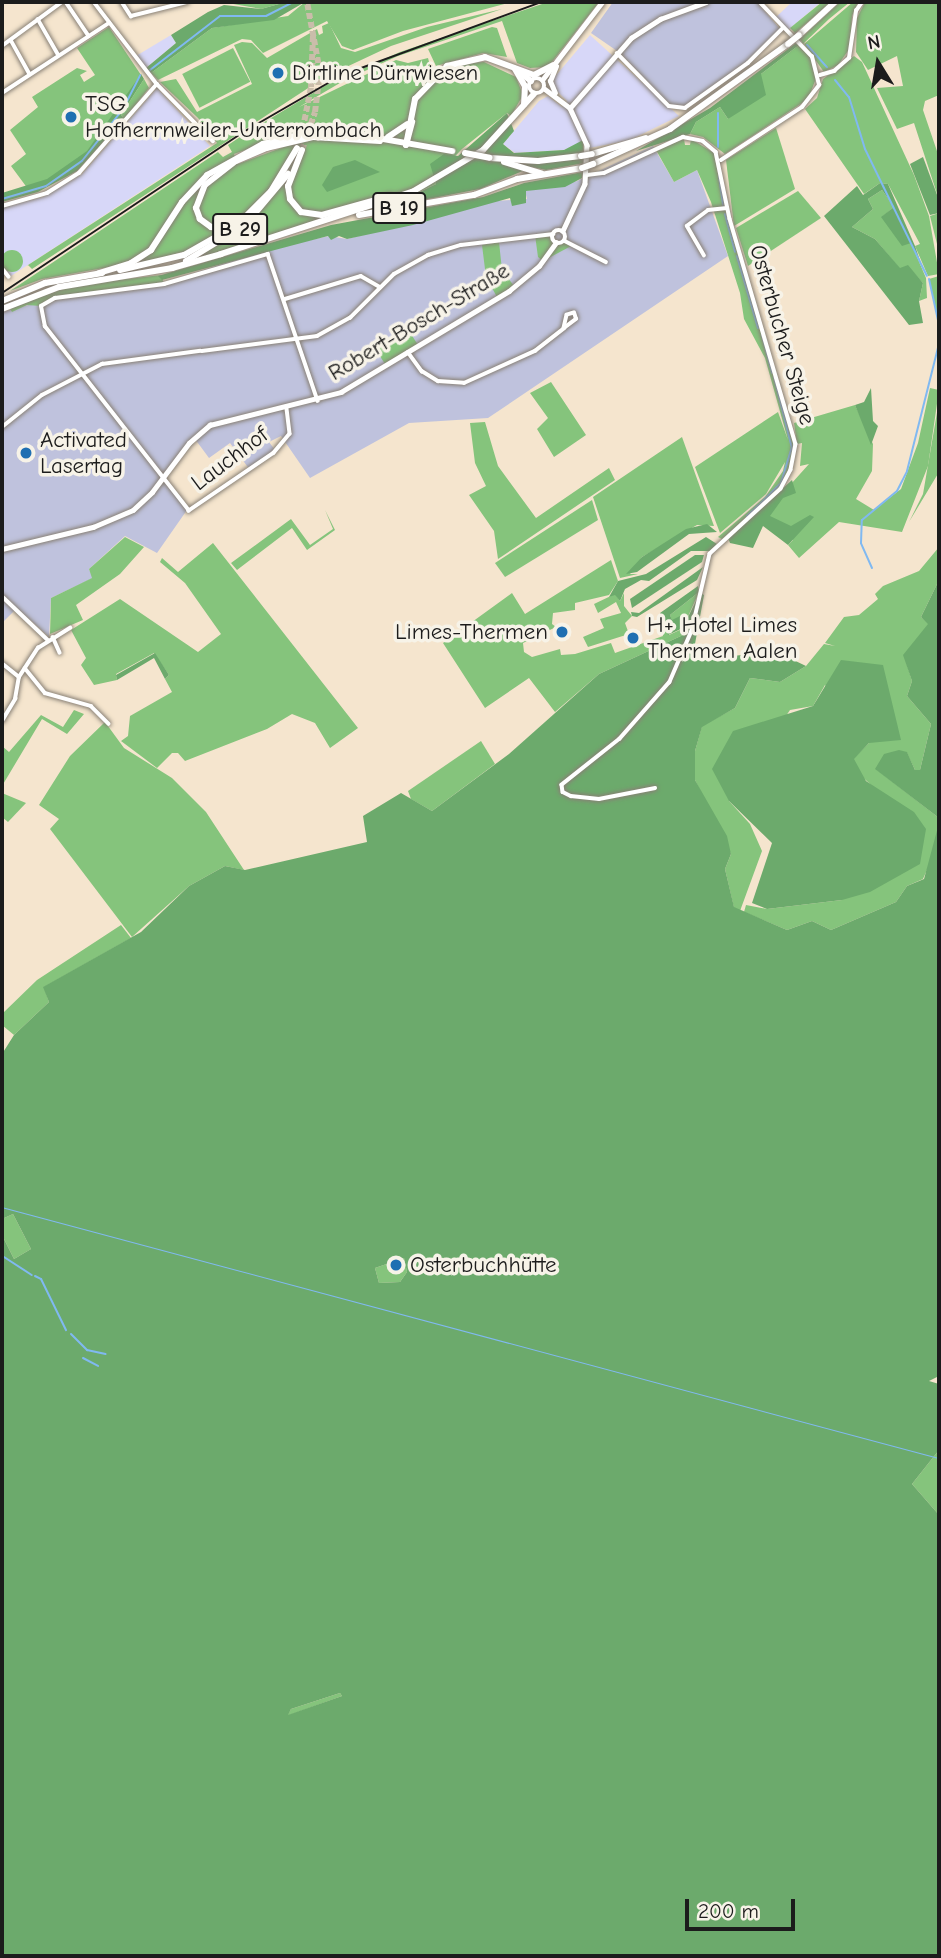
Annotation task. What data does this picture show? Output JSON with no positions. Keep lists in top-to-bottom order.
{
  "streets": {
    "highway": ["B 19", "B 29"],
    "street": ["Robert-Bosch-Straße", "Osterbucher Steige", "Lauchhof"]
  },
  "crossings": [
    ["B 19", "B 29"],
    ["Robert-Bosch-Straße", "Lauchhof"]
  ],
  "places": [
    "Dirtline Dürrwiesen",
    "TSG Hofherrnweiler-Unterrombach",
    "Activated Lasertag",
    "Limes-Thermen",
    "H+ Hotel Limes Thermen Aalen",
    "Osterbuchhütte"
  ],
  "scale_bar": "200 m",
  "north": "top"
}
